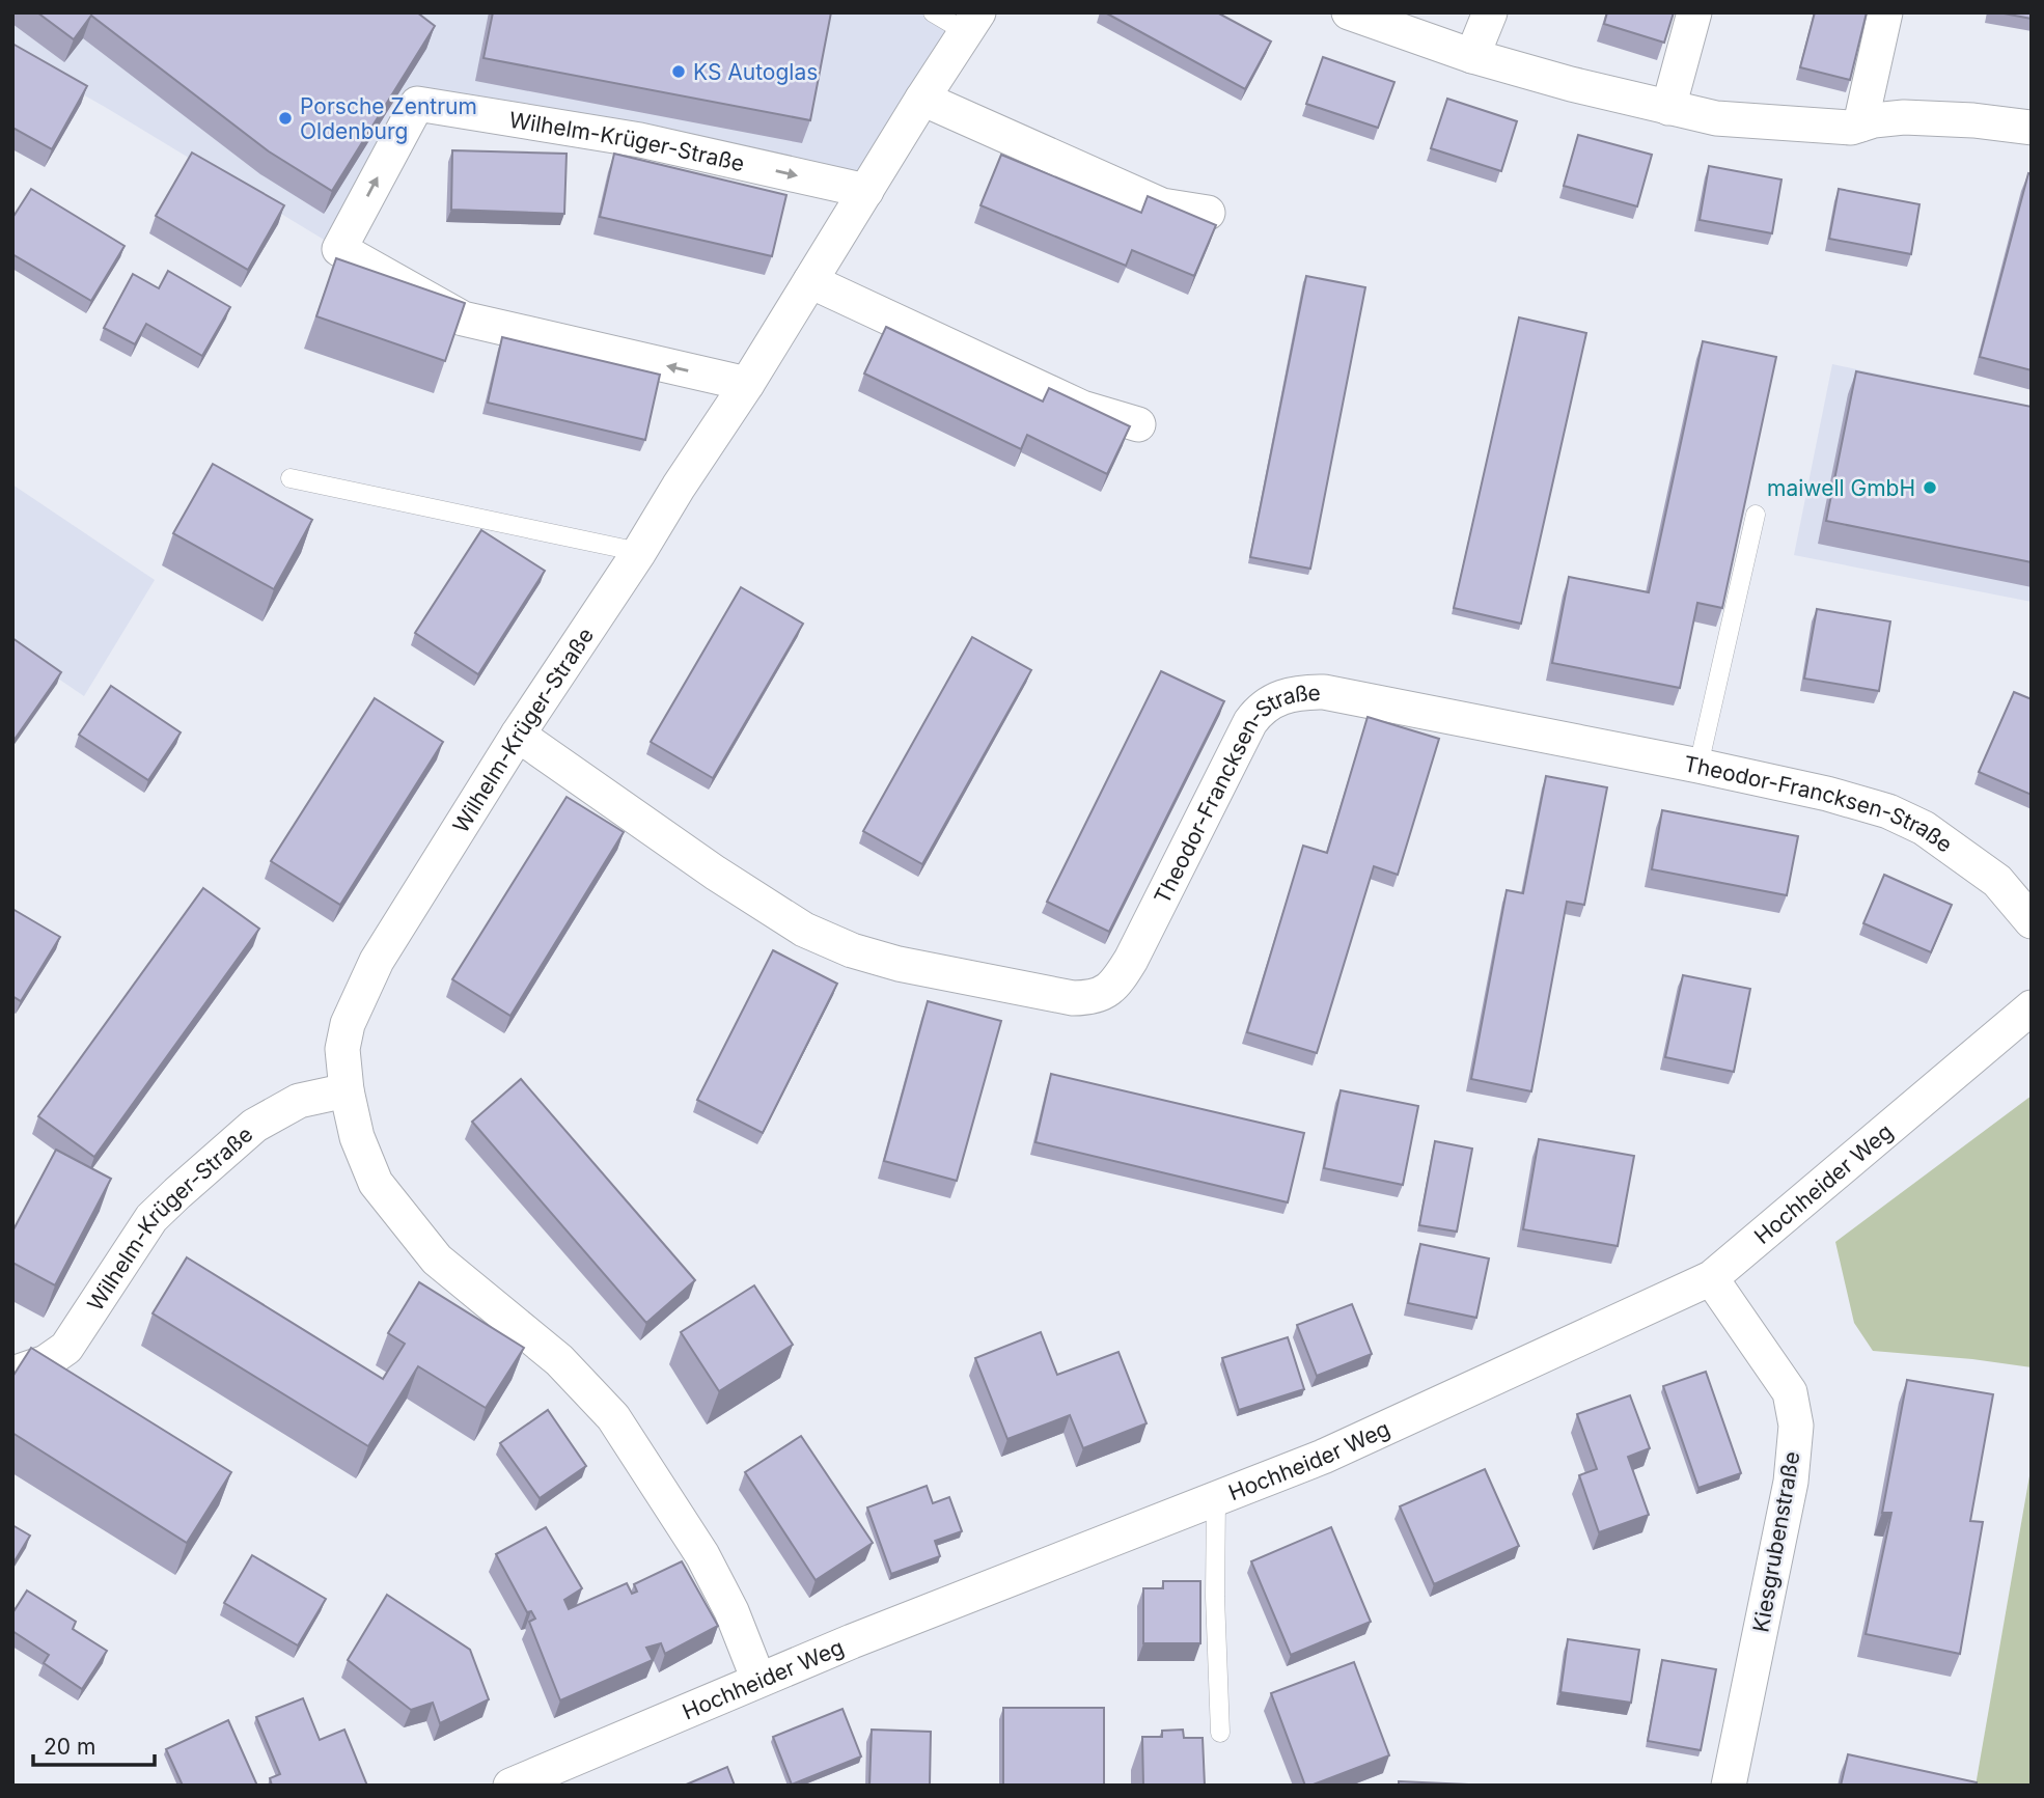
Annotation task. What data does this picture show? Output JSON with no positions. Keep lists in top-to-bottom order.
{
  "streets": {
    "street": [
      "Wilhelm-Krüger-Straße",
      "Theodor-Francksen-Straße",
      "Hochheider Weg",
      "Kiesgrubenstraße"
    ]
  },
  "crossings": [
    ["Wilhelm-Krüger-Straße", "Theodor-Francksen-Straße"],
    ["Wilhelm-Krüger-Straße", "Hochheider Weg"],
    ["Hochheider Weg", "Kiesgrubenstraße"]
  ],
  "places": ["KS Autoglas", "Porsche Zentrum Oldenburg", "maiwell GmbH"],
  "scale_bar": "20 m"
}
